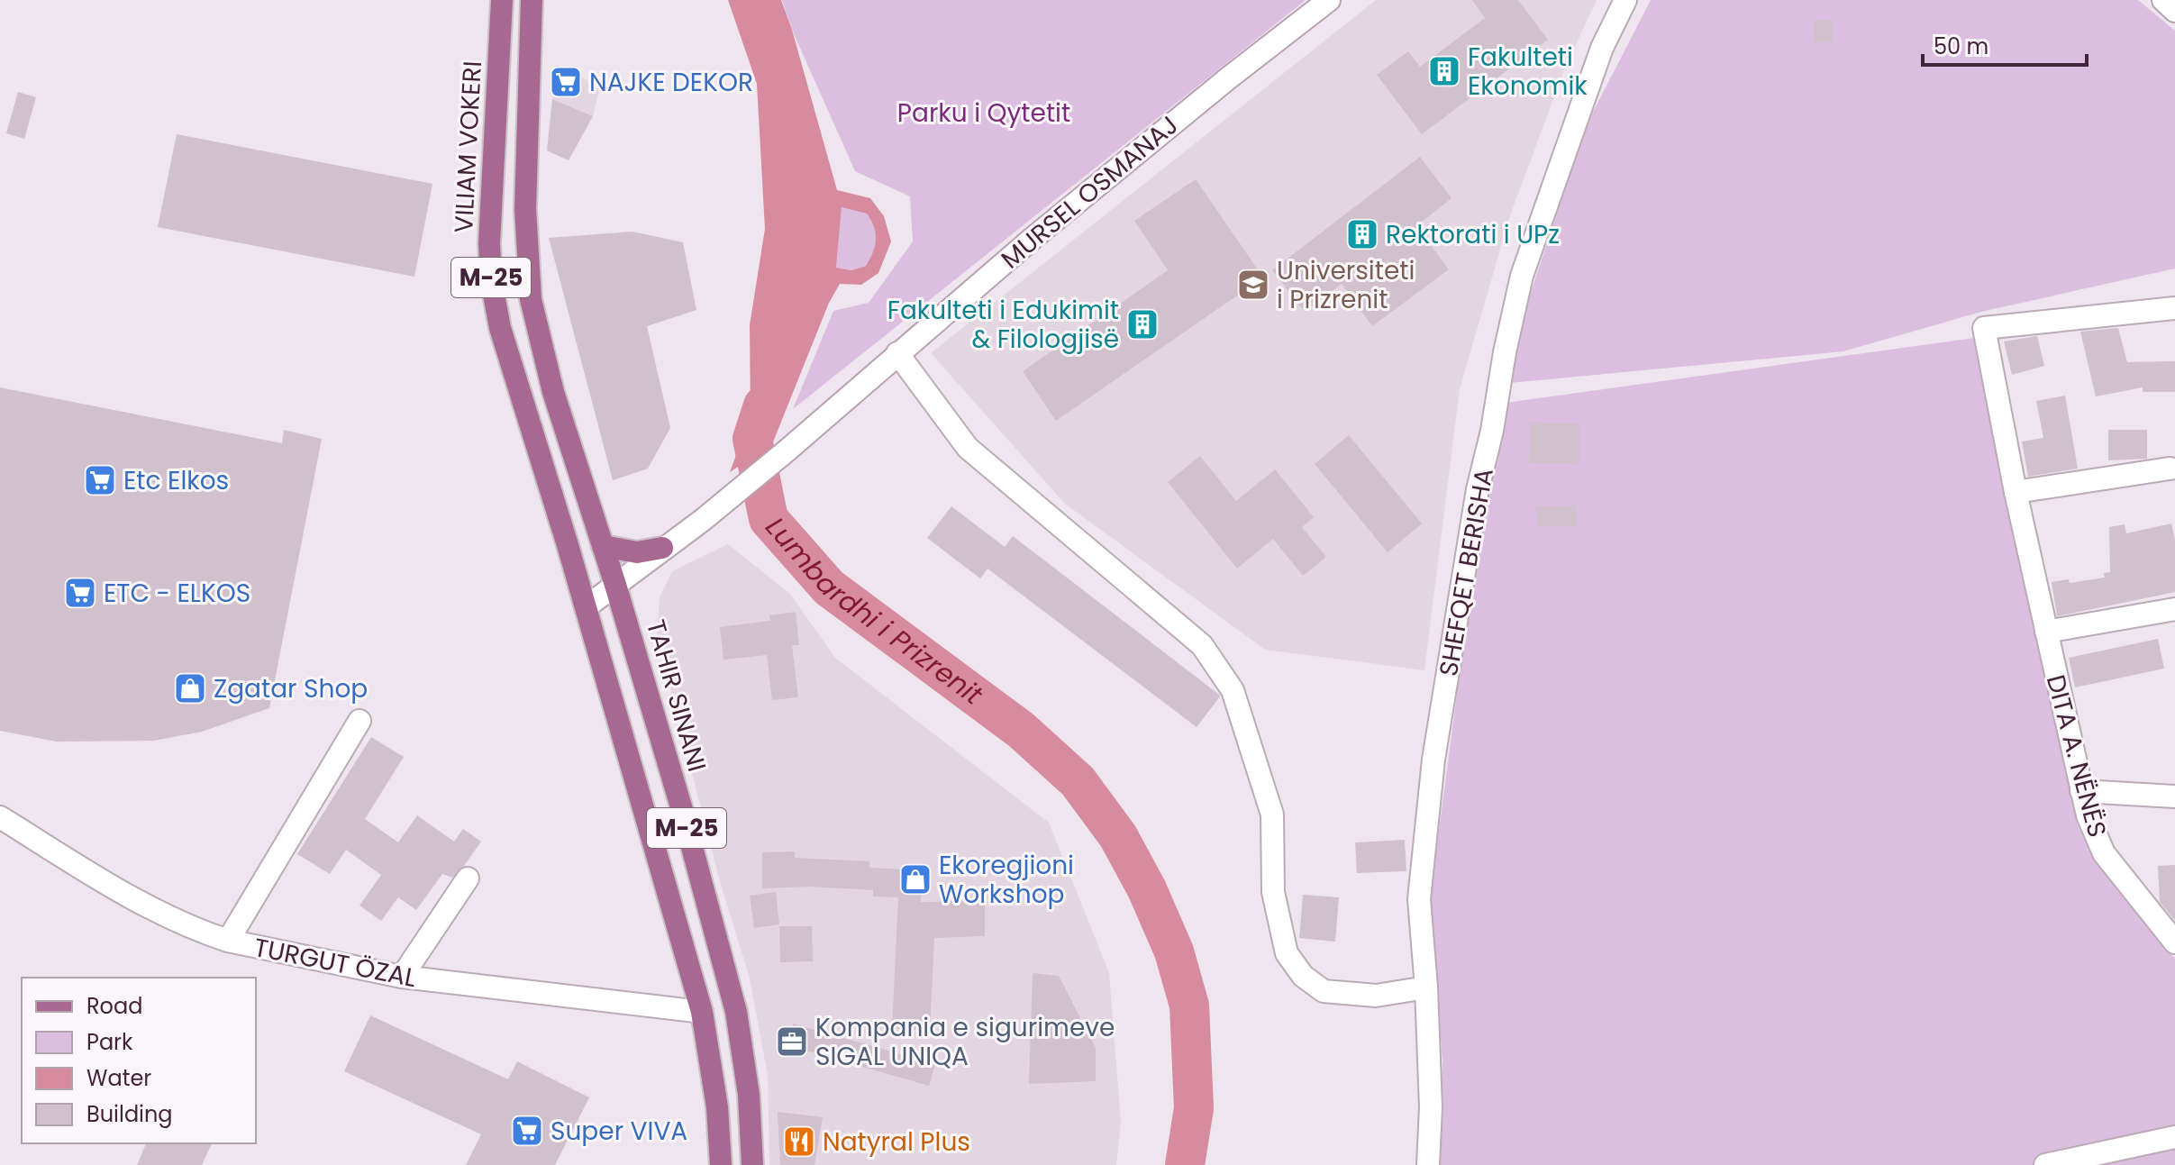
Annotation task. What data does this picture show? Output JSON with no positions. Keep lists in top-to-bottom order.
{
  "streets": {
    "main road": ["VILIAM VOKERI", "M-25", "TAHIR SINANI"],
    "street": [
      "MURSEL OSMANAJ",
      "SHEFQET BERISHA",
      "DITA A. NËNËS",
      "TURGUT ÖZAL"
    ]
  },
  "crossings": [
    ["VILIAM VOKERI", "MURSEL OSMANAJ"],
    ["VILIAM VOKERI", "M-25"],
    ["MURSEL OSMANAJ", "M-25"],
    ["MURSEL OSMANAJ", "TAHIR SINANI"],
    ["M-25", "TURGUT ÖZAL"]
  ],
  "water": ["Lumbardhi i Prizrenit"],
  "parks": ["Parku i Qytetit"],
  "places": {
    "building": ["Fakulteti Ekonomik", "Rektorati i UPz", "Fakulteti i Edukimit & Filologjisë"],
    "supermarket": [
      "NAJKE DEKOR",
      "Etc Elkos",
      "ETC - ELKOS",
      "Super VIVA"
    ],
    "school or university": ["Universiteti i Prizrenit"],
    "shop": ["Zgatar Shop", "Ekoregjioni Workshop"],
    "office": ["Kompania e sigurimeve SIGAL UNIQA"],
    "restaurant": ["Natyral Plus"]
  },
  "legend": [
    "Road",
    "Park",
    "Water",
    "Building"
  ],
  "scale_bar": "50 m"
}
